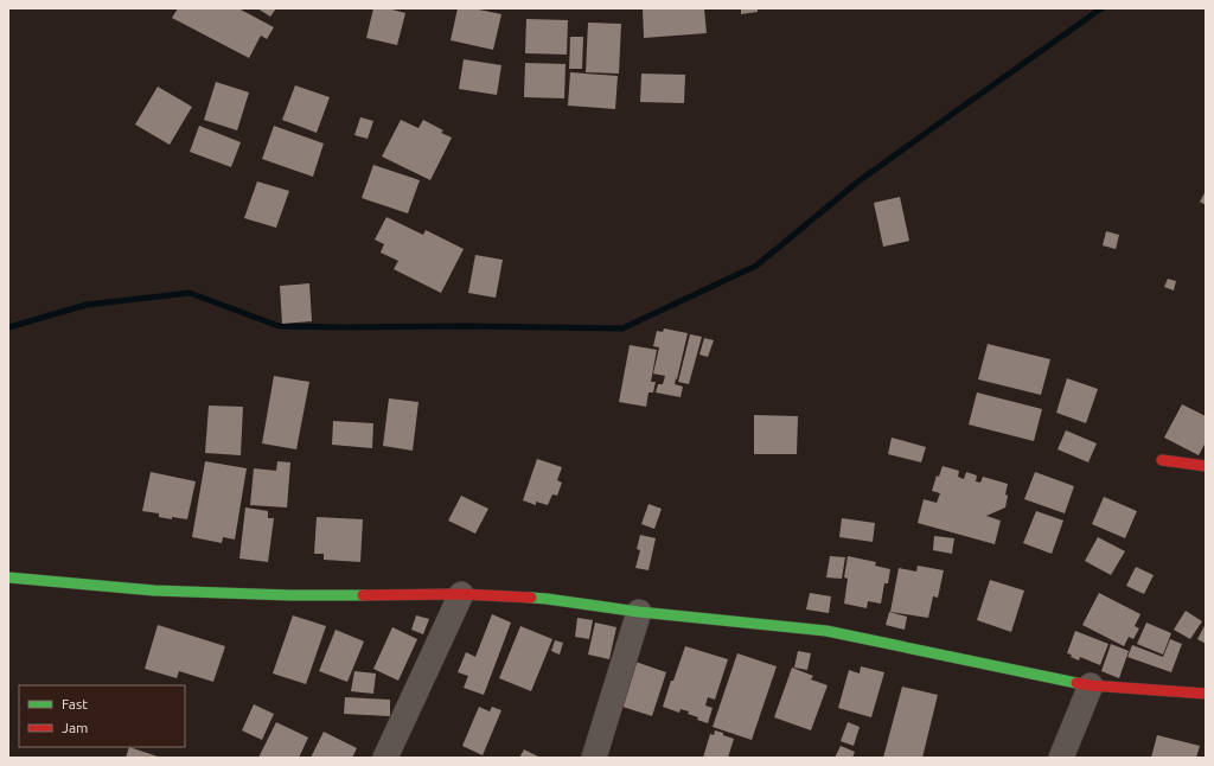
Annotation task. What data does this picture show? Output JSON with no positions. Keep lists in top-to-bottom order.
{
  "legend": ["Fast", "Jam"]
}
